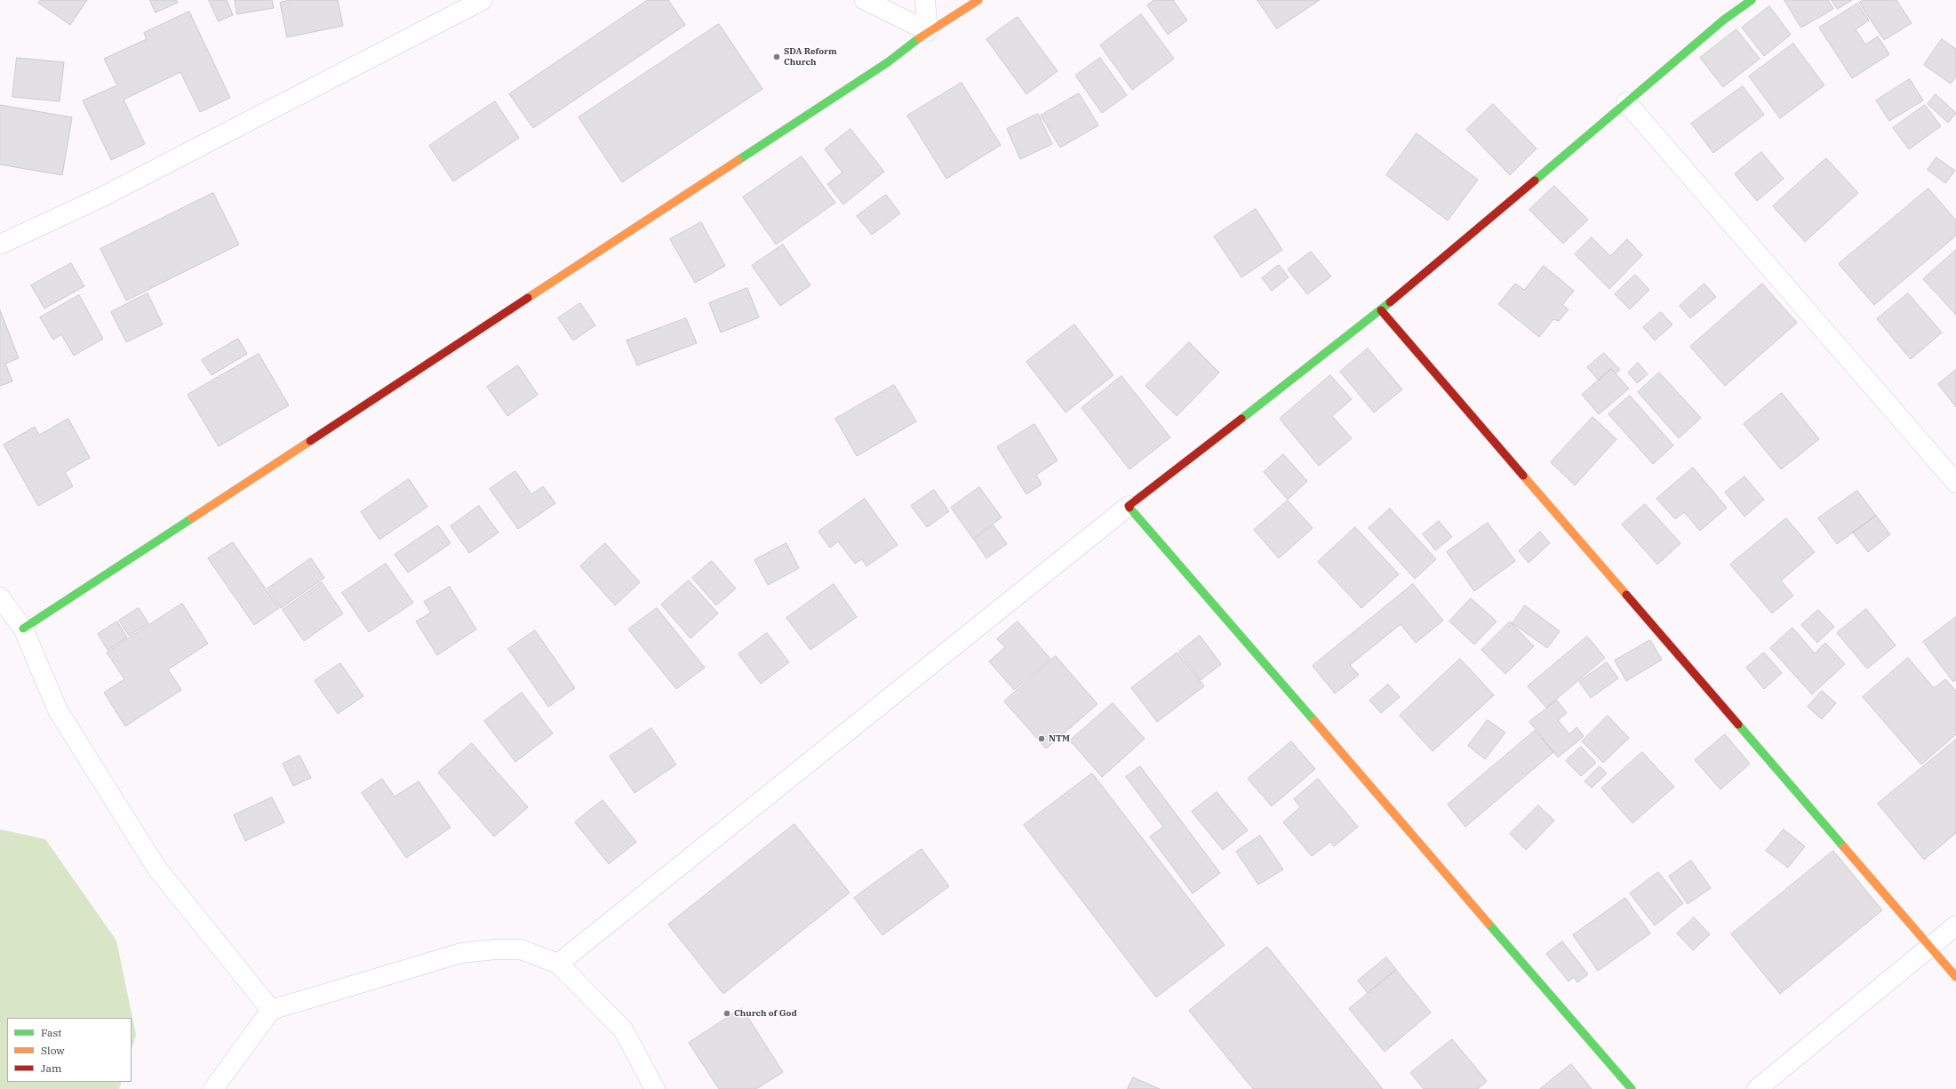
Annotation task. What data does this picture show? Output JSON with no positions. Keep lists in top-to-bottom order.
{
  "places": ["SDA Reform Church", "NTM", "Church of God"],
  "legend": ["Fast", "Slow", "Jam"]
}
